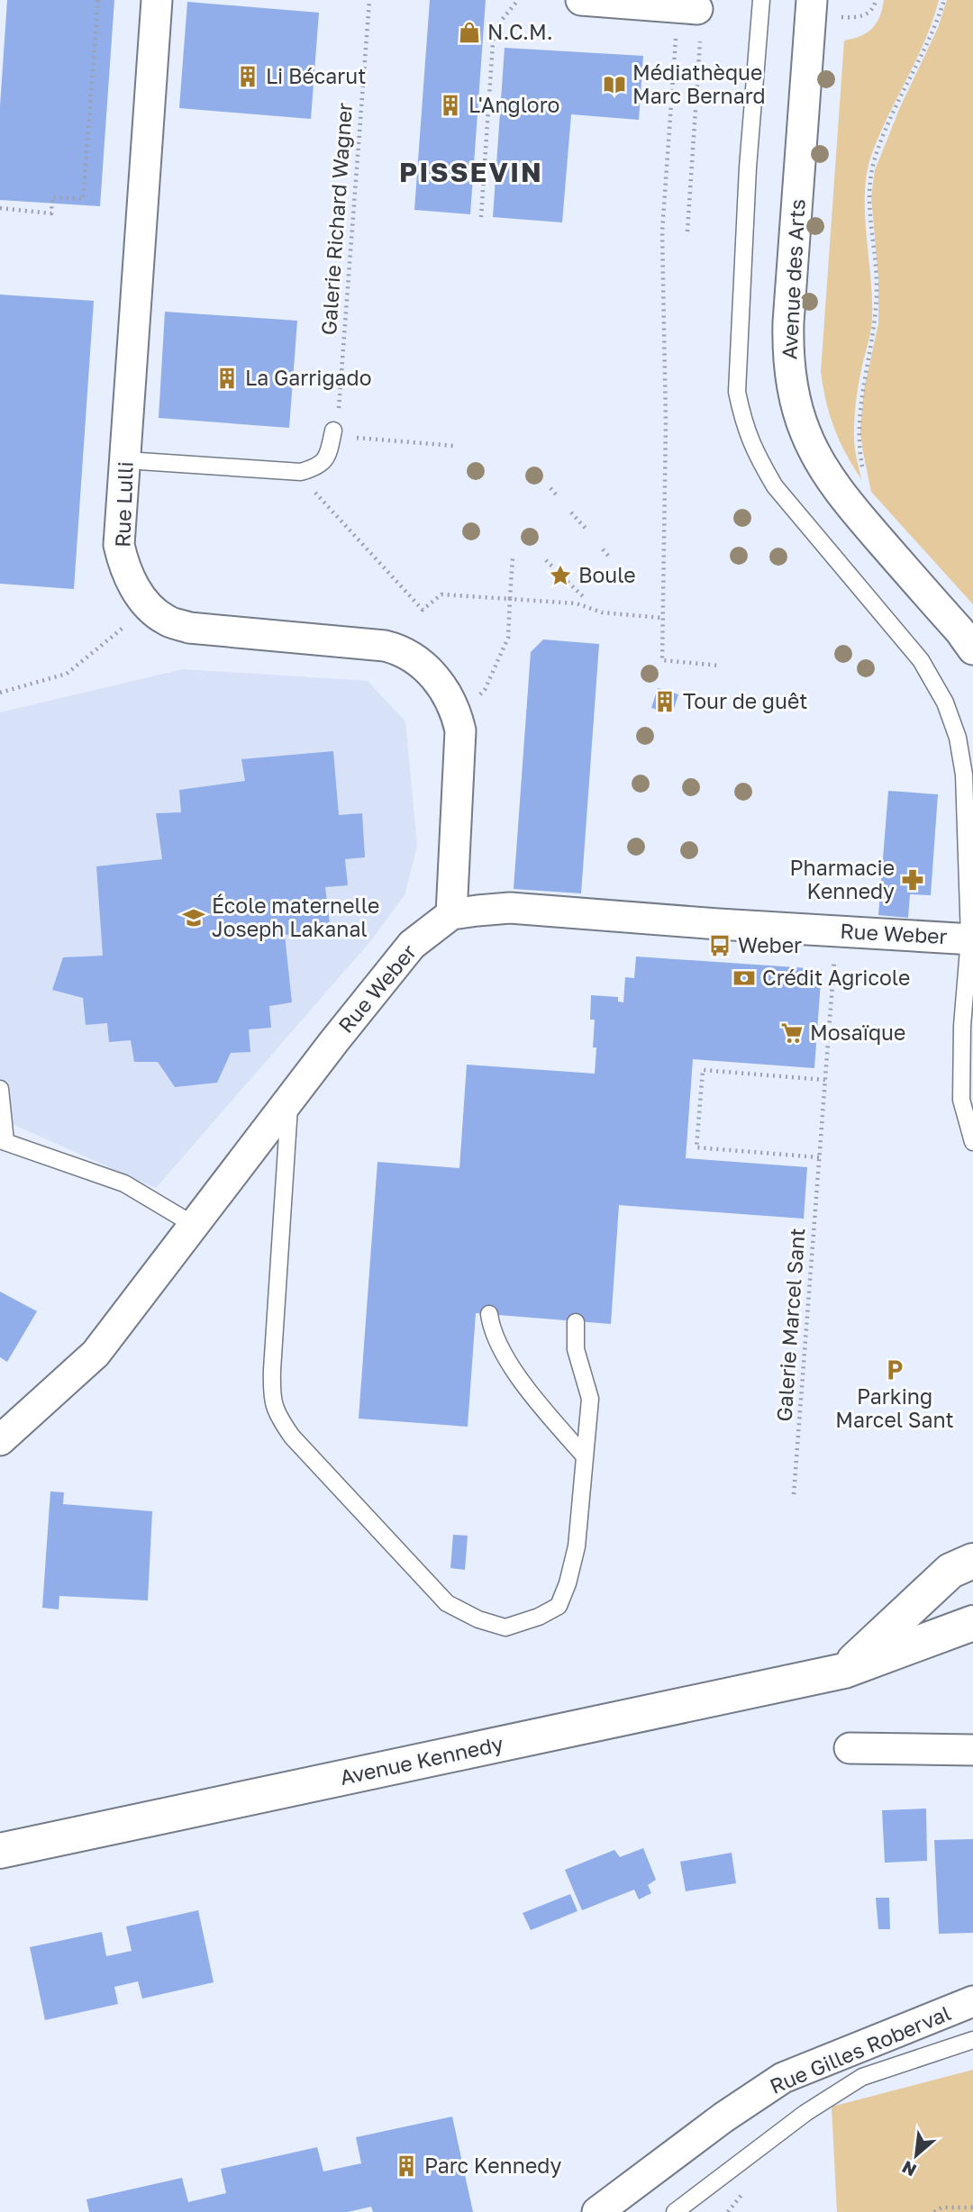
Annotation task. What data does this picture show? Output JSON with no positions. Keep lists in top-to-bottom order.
{
  "streets": {
    "main road": ["Avenue Kennedy"],
    "street": [
      "Avenue des Arts",
      "Rue Lulli",
      "Rue Weber",
      "Rue Gilles Roberval"
    ],
    "path": ["Galerie Richard Wagner", "Galerie Marcel Sant"]
  },
  "crossings": [
    ["Rue Lulli", "Rue Weber"],
    ["Rue Weber", "Galerie Marcel Sant"]
  ],
  "districts": ["PISSEVIN"],
  "places": {
    "shop": ["N.C.M."],
    "building": [
      "Li Bécarut",
      "L'Angloro",
      "La Garrigado",
      "Tour de guêt",
      "Parc Kennedy"
    ],
    "library": ["Médiathèque Marc Bernard"],
    "place": ["Boule"],
    "pharmacy": ["Pharmacie Kennedy"],
    "school or university": ["École maternelle Joseph Lakanal"],
    "bus stop": ["Weber"],
    "bank": ["Crédit Agricole"],
    "supermarket": ["Mosaïque"],
    "parking": ["Parking Marcel Sant"]
  },
  "north": "bottom left"
}
